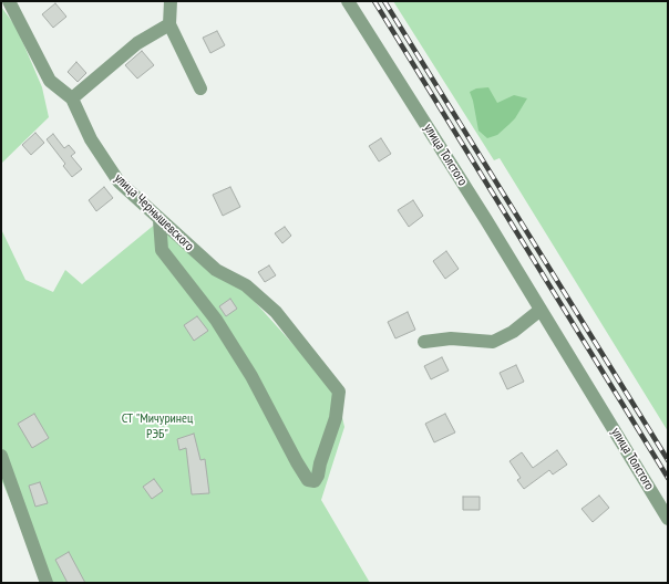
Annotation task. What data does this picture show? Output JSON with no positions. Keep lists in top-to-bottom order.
{
  "streets": {
    "street": ["улица Толстого", "улица Чернышевского"]
  },
  "parks": ["СТ \"Мичуринец РЭБ\""]
}
